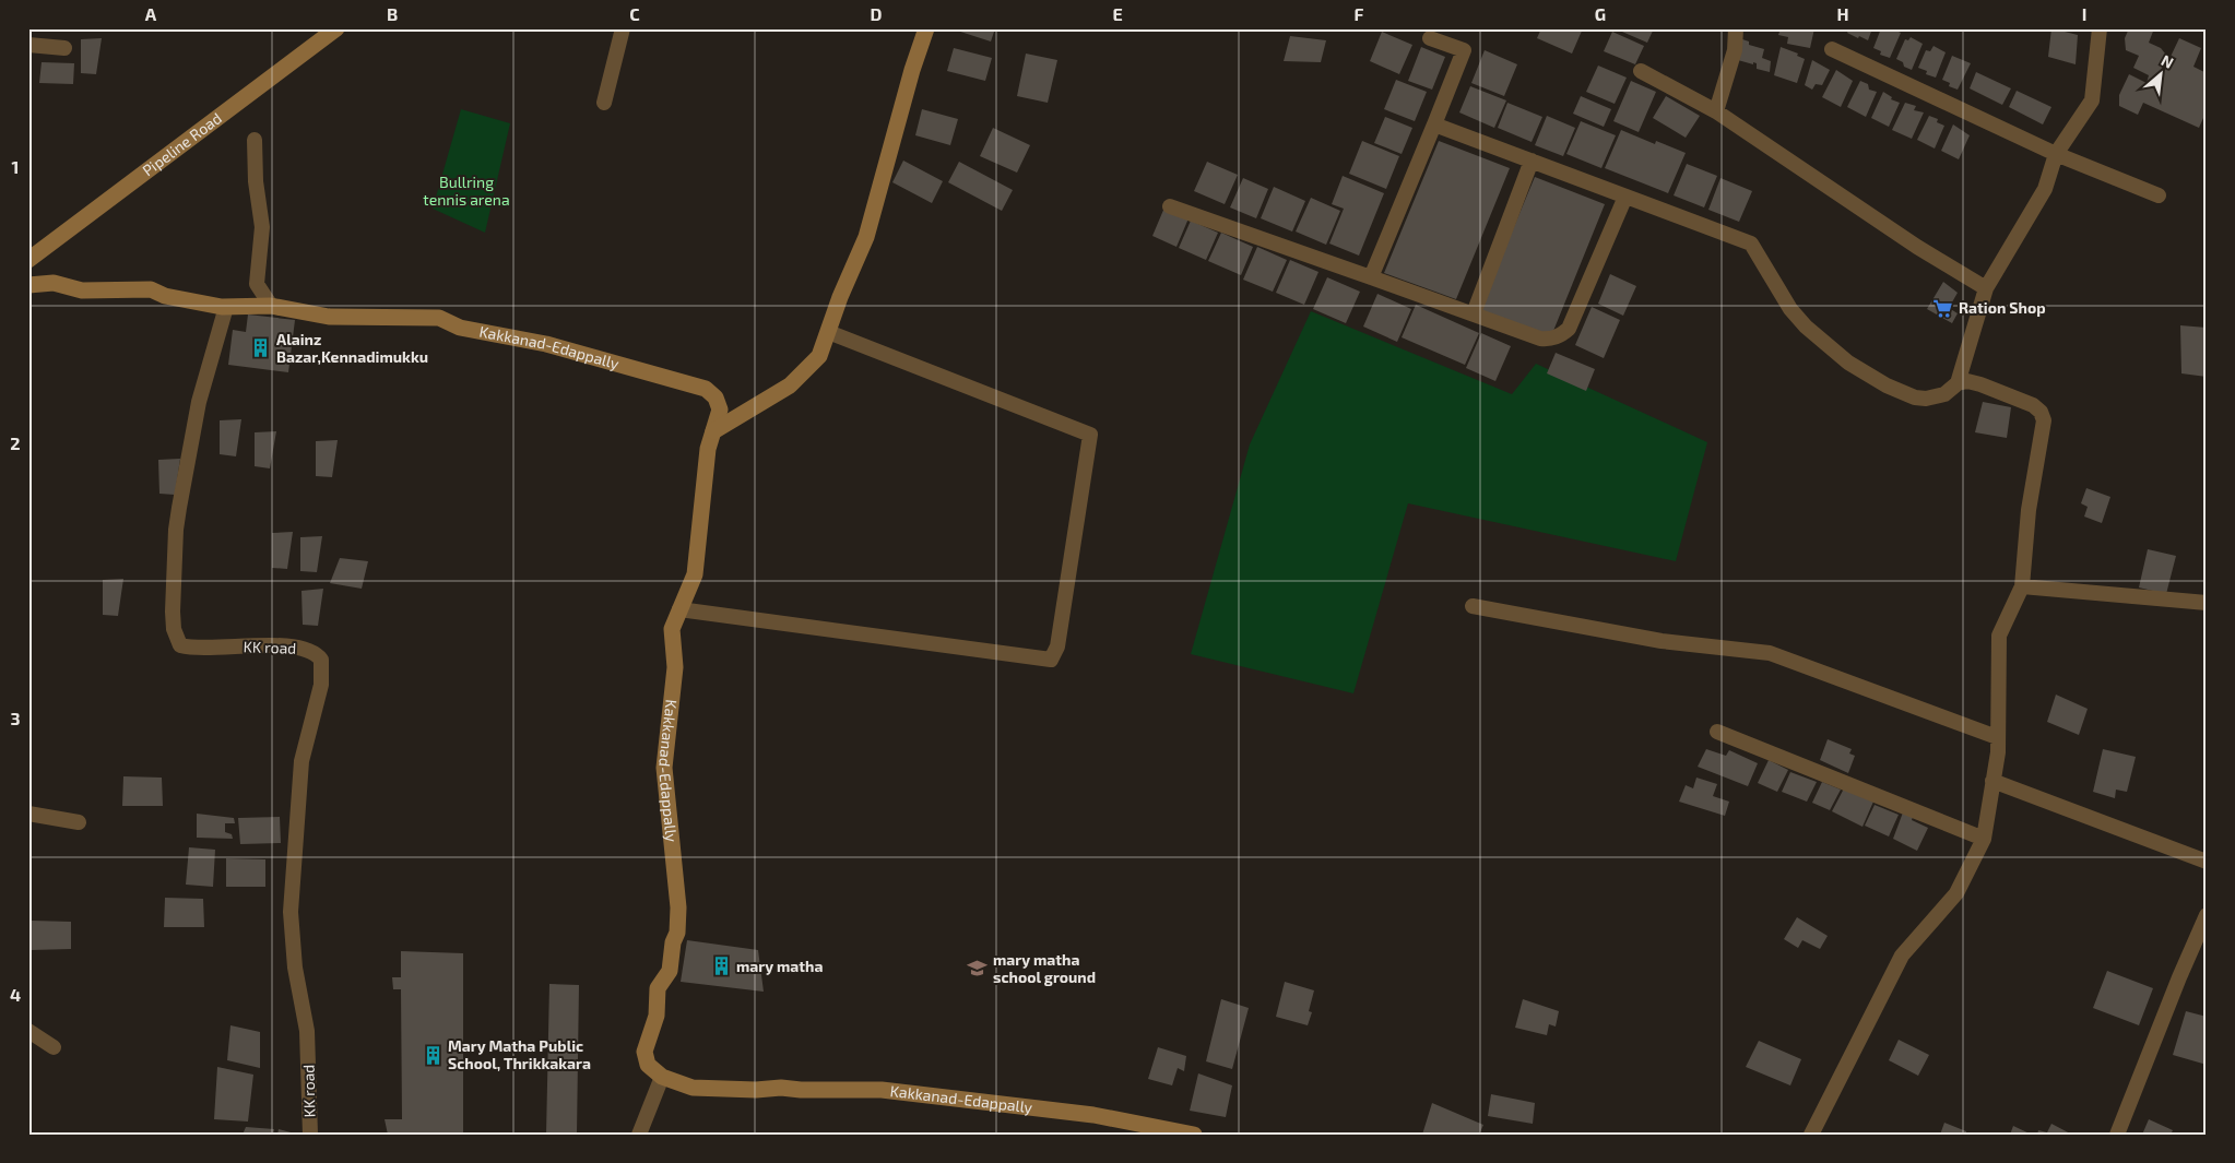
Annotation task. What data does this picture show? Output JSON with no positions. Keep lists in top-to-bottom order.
{
  "streets": {
    "street": ["Pipeline Road", "Kakkanad-Edappally", "KK road"]
  },
  "crossings": [
    ["Kakkanad-Edappally", "KK road"]
  ],
  "parks": ["Bullring tennis arena"],
  "places": {
    "supermarket": ["Ration Shop"],
    "building": ["Alainz Bazar,Kennadimukku", "mary matha", "Mary Matha Public School, Thrikkakara"],
    "school or university": ["mary matha school ground"]
  },
  "north": "top right",
  "grid": {
    "columns": [
      "A",
      "B",
      "C",
      "D",
      "E",
      "F",
      "G",
      "H",
      "I"
    ],
    "rows": [
      "1",
      "2",
      "3",
      "4"
    ]
  }
}
